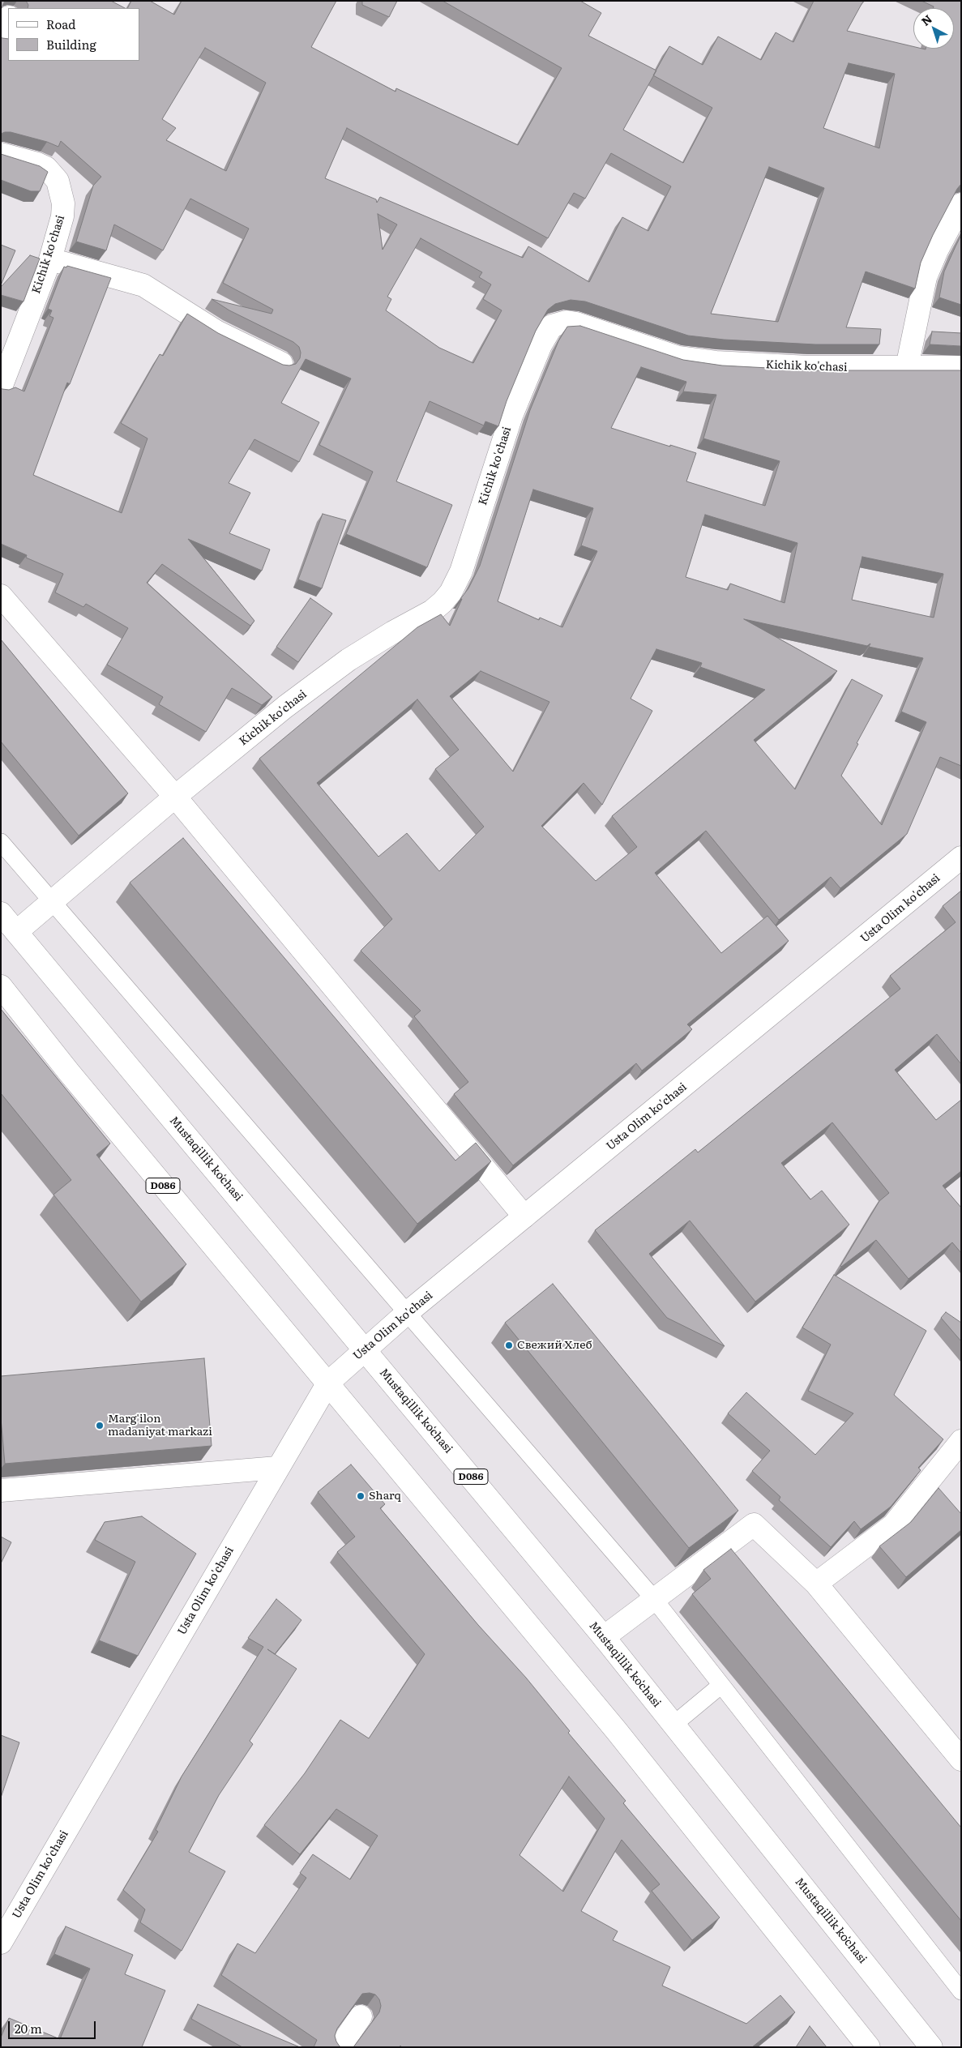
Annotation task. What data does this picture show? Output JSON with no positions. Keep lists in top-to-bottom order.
{
  "streets": {
    "street": [
      "Kichik ko'chasi",
      "Usta Olim ko'chasi",
      "Mustaqillik koʻchasi",
      "D086"
    ]
  },
  "crossings": [
    ["Kichik ko'chasi", "Mustaqillik koʻchasi"],
    ["Usta Olim ko'chasi", "Mustaqillik koʻchasi"],
    ["Usta Olim ko'chasi", "D086"]
  ],
  "places": ["Свежий Хлеб", "Marg'ilon madaniyat markazi", "Sharq"],
  "legend": ["Road", "Building"],
  "scale_bar": "20 m",
  "north": "top left"
}
